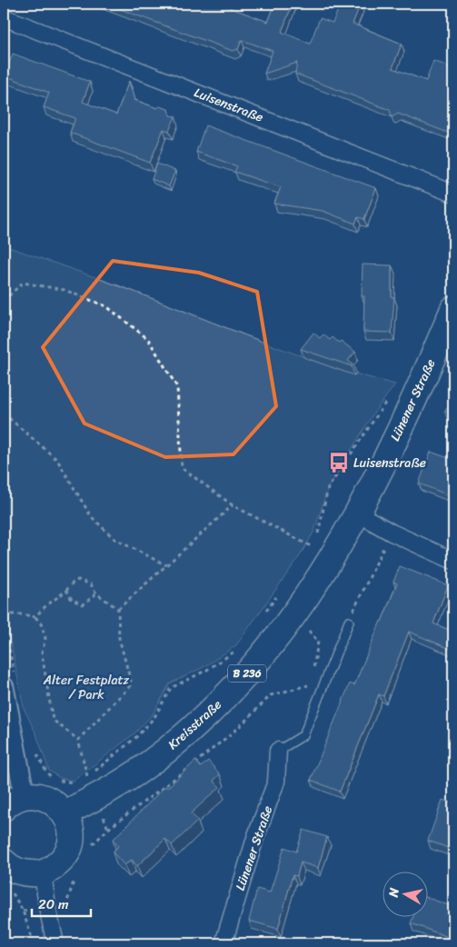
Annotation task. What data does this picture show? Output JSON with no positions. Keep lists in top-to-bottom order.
{
  "streets": {
    "main road": ["Lünener Straße", "B 236", "Kreisstraße"],
    "street": ["Luisenstraße"]
  },
  "crossings": [
    ["Lünener Straße", "Kreisstraße"]
  ],
  "parks": ["Alter Festplatz / Park"],
  "places": {
    "bus stop": ["Luisenstraße"]
  },
  "scale_bar": "20 m",
  "north": "left"
}
